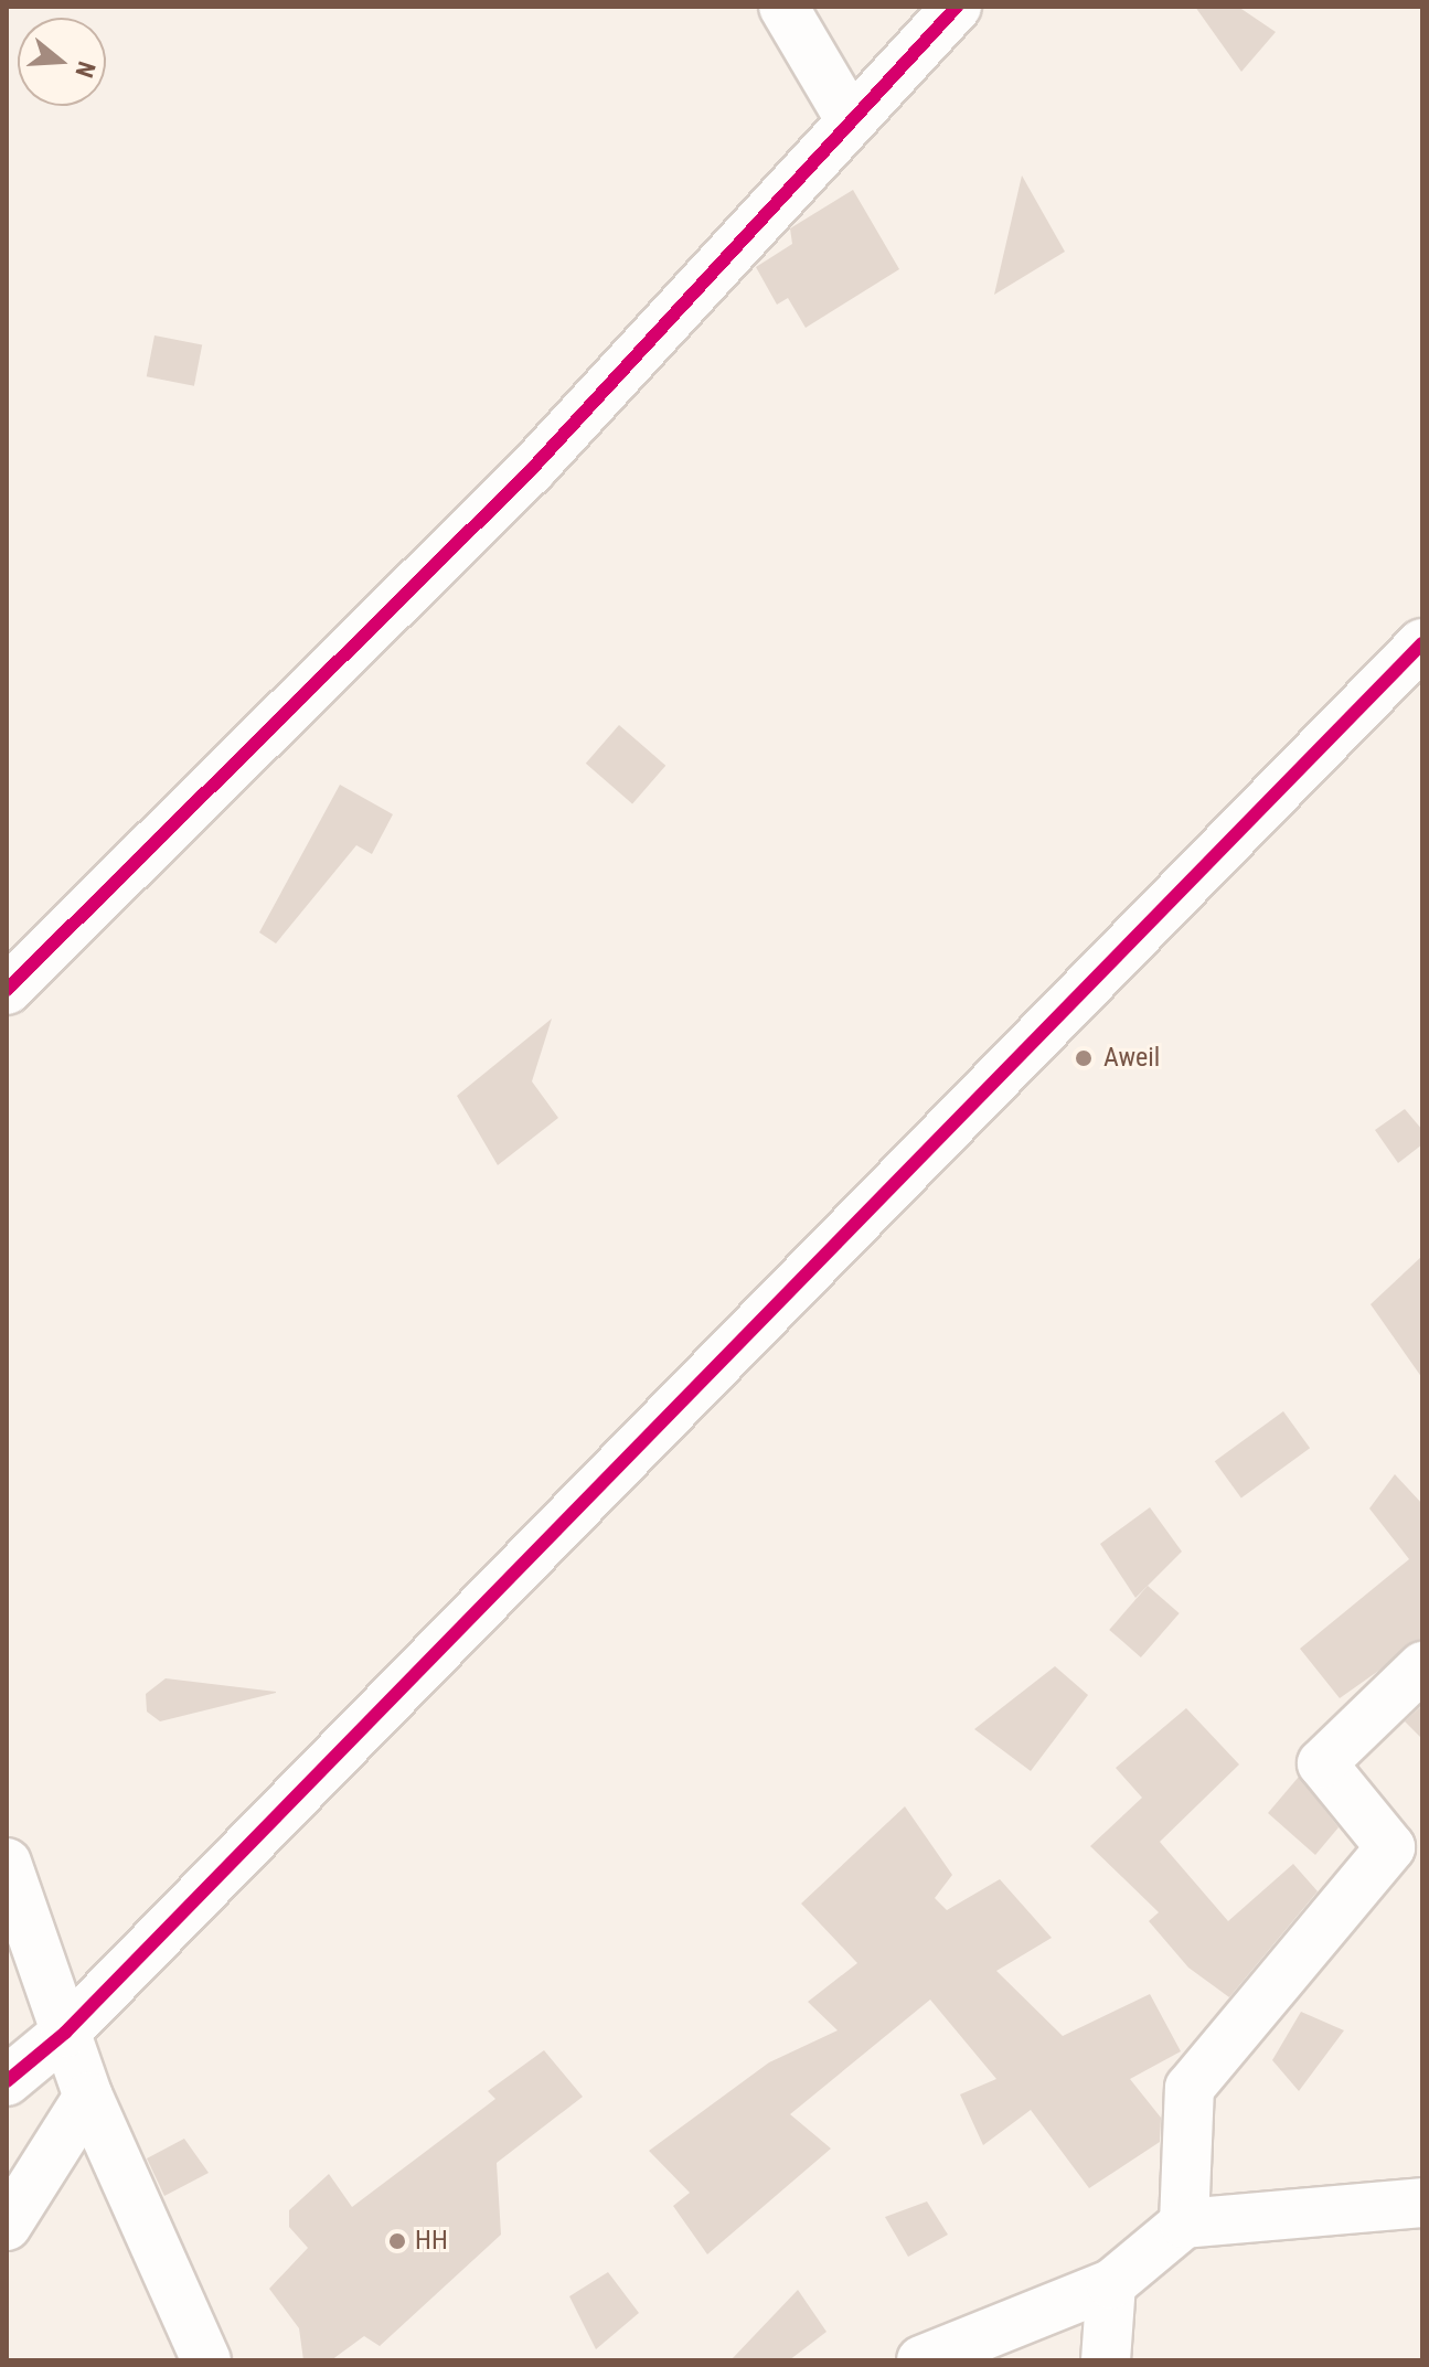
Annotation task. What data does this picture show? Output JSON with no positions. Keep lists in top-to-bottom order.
{
  "places": ["Aweil", "HH"],
  "north": "right"
}
